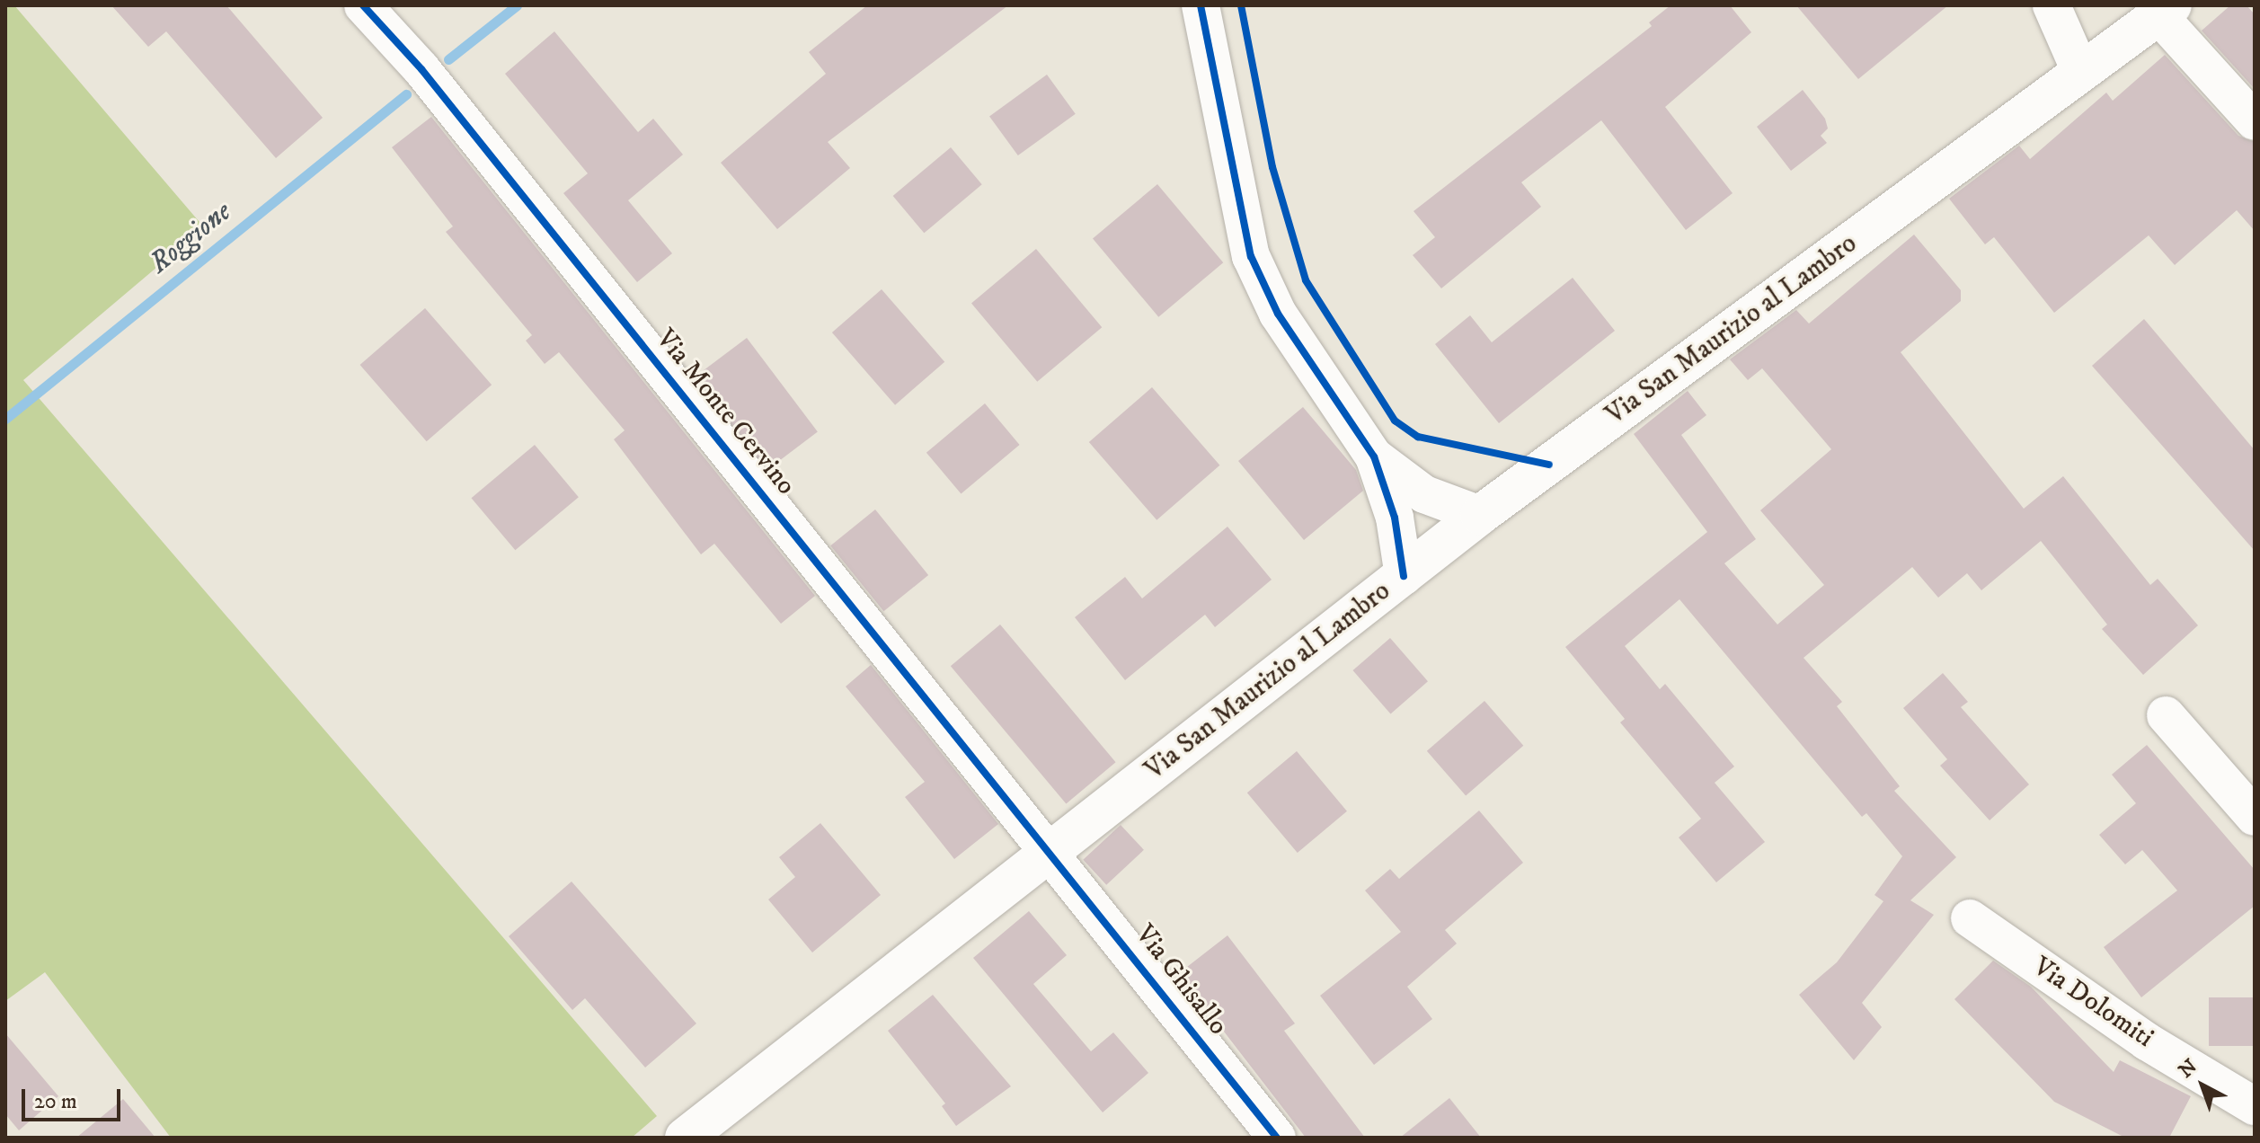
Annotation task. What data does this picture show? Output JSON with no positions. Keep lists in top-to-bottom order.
{
  "streets": {
    "main road": ["Via San Maurizio al Lambro"],
    "street": ["Via Monte Cervino", "Via Ghisallo", "Via Dolomiti"]
  },
  "crossings": [
    ["Via San Maurizio al Lambro", "Via Monte Cervino"],
    ["Via San Maurizio al Lambro", "Via Ghisallo"],
    ["Via Monte Cervino", "Via Ghisallo"]
  ],
  "water": ["Roggione"],
  "scale_bar": "20 m",
  "north": "top left"
}
